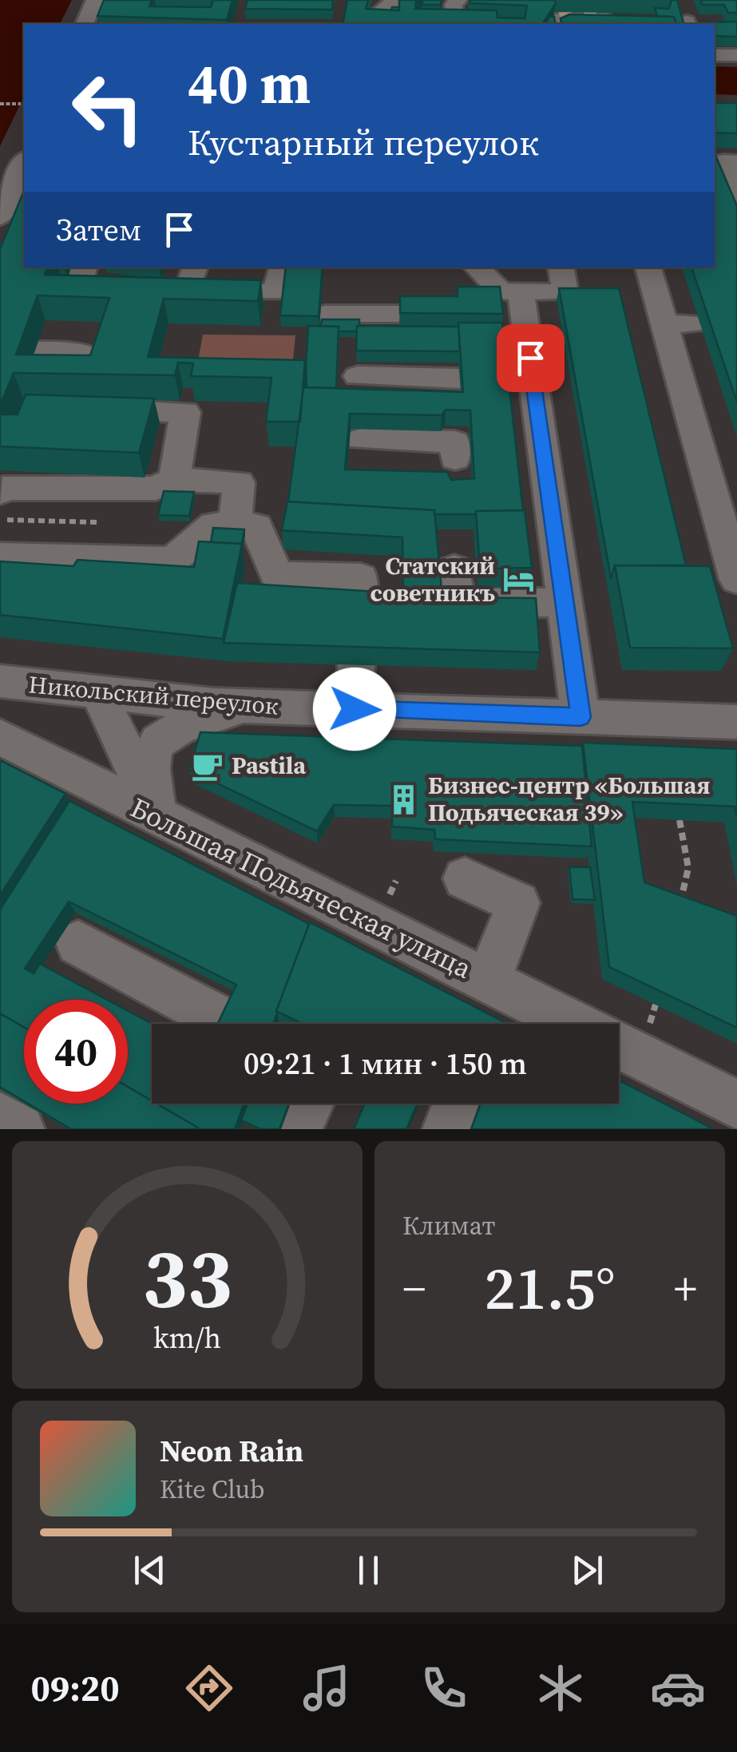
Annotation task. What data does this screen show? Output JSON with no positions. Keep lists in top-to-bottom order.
{
  "streets": {
    "street": ["Никольский переулок", "Большая Подьяческая улица"]
  },
  "places": {
    "hotel": ["Статский советникъ"],
    "cafe": ["Pastila"],
    "building": ["Бизнес-центр «Большая Подьяческая 39»"]
  },
  "page": {
    "turn": ["40 m", "Кустарный переулок"],
    "then": "Затем",
    "limit": "40",
    "trip": "09:21 · 1 мин · 150 m",
    "tile": "Климат",
    "heat": ["−", "21.5°", "+"],
    "song": ["Neon Rain", "Kite Club"],
    "tabs": "09:20",
    "gauge": ["33", "km/h"]
  }
}
